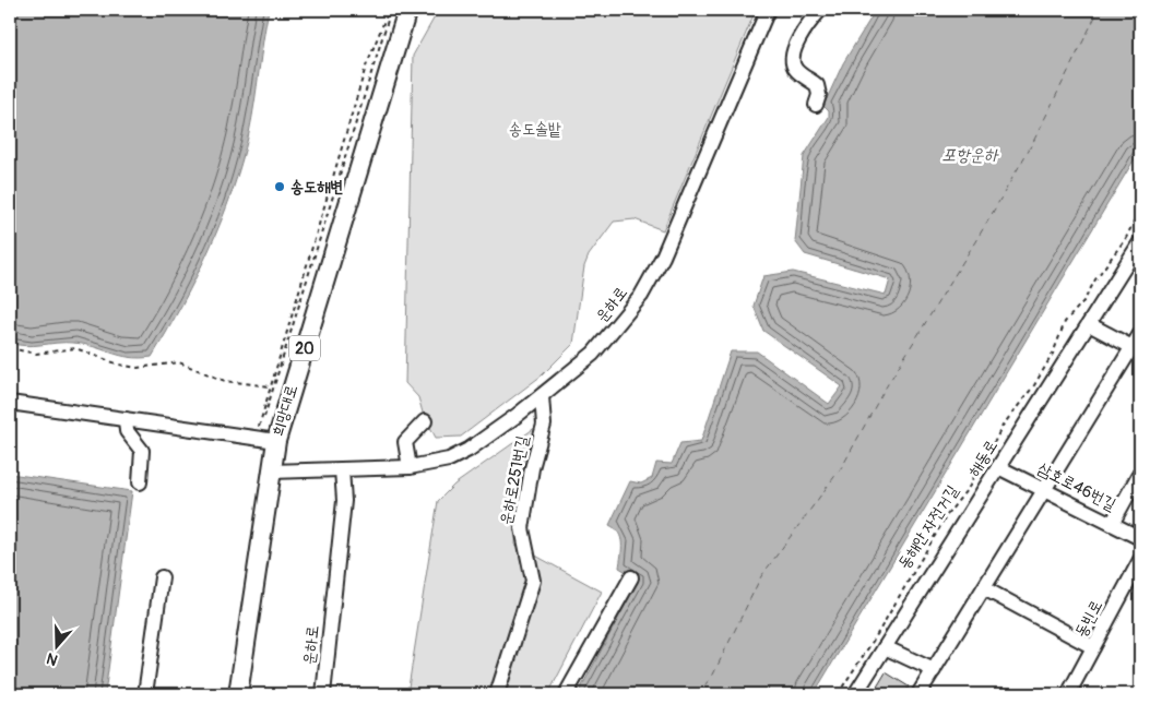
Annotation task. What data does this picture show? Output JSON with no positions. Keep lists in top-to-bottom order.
{
  "streets": {
    "main road": ["20", "희망대로"],
    "street": [
      "운하로",
      "해동로",
      "운하로251번길",
      "삼호로46번길",
      "동빈로"
    ],
    "path": ["동해안 자전거길"]
  },
  "crossings": [
    ["운하로", "희망대로"],
    ["운하로", "운하로251번길"],
    ["해동로", "삼호로46번길"]
  ],
  "water": ["포항운하"],
  "parks": ["송도솔밭"],
  "places": ["송도해변"],
  "north": "bottom"
}
